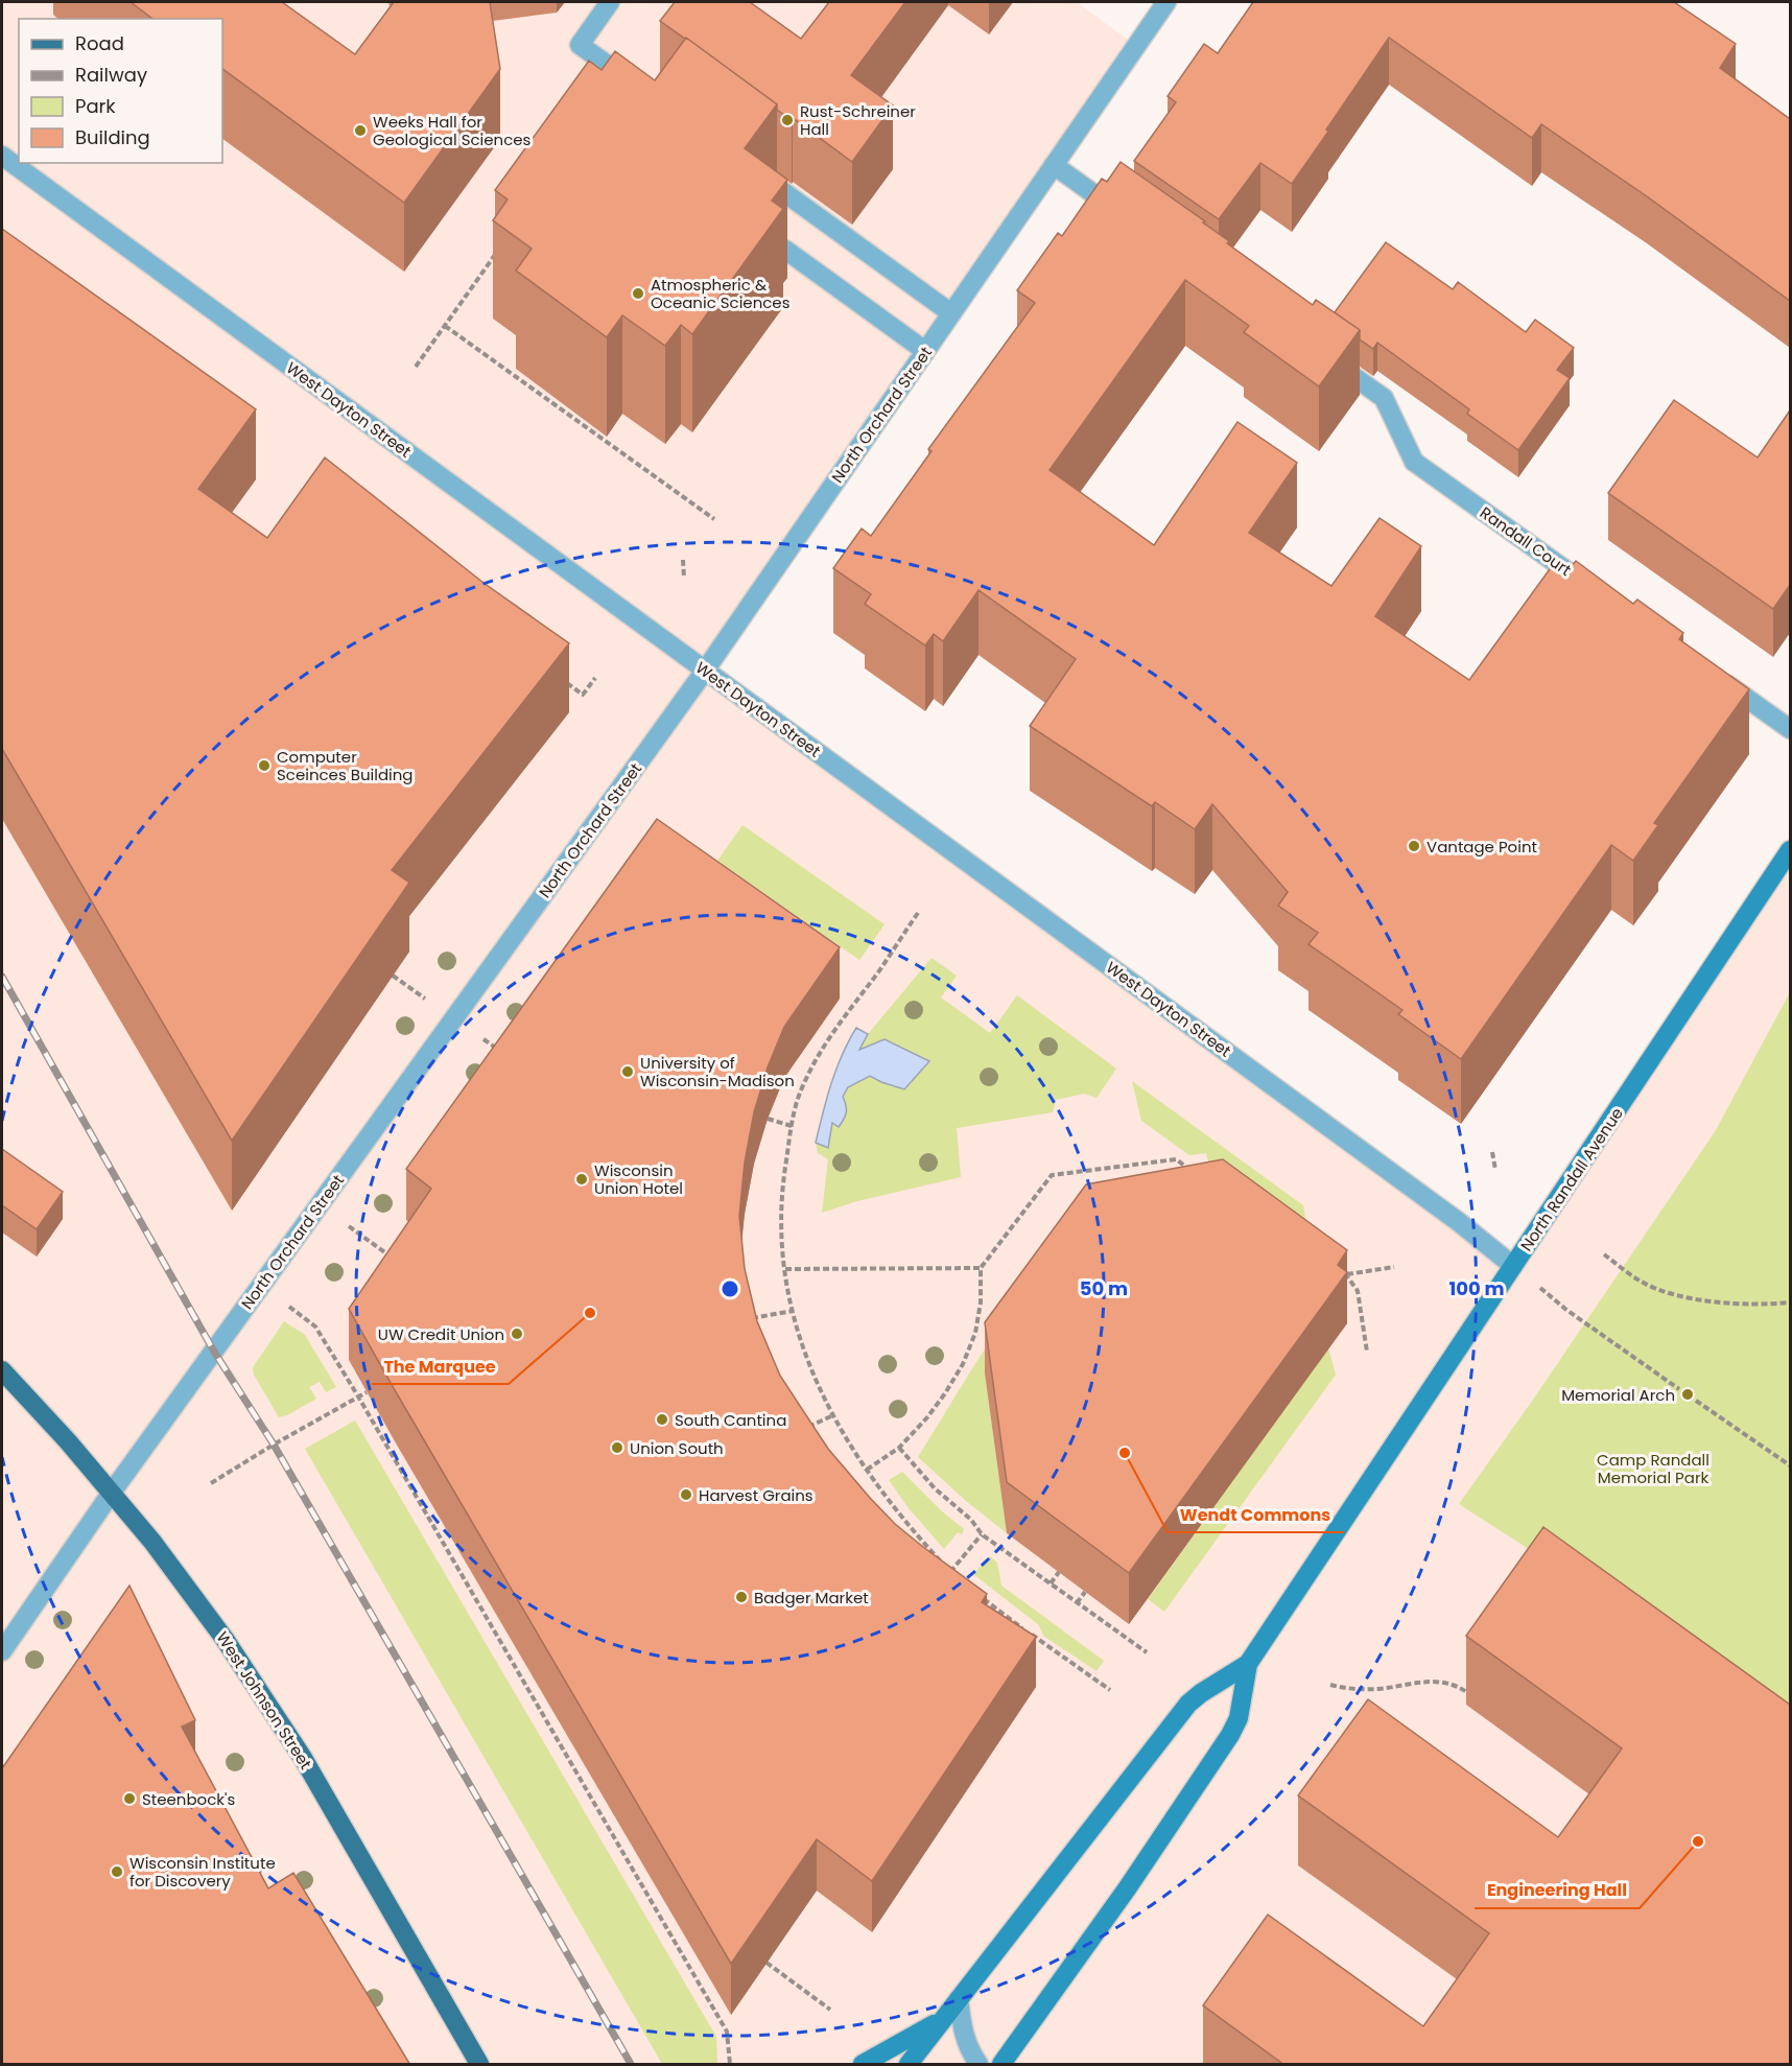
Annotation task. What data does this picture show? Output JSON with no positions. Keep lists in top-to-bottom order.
{
  "streets": {
    "main road": ["North Randall Avenue", "West Johnson Street"],
    "street": ["West Dayton Street", "North Orchard Street", "Randall Court"]
  },
  "crossings": [
    ["West Dayton Street", "North Orchard Street"],
    ["West Dayton Street", "North Randall Avenue"],
    ["North Orchard Street", "West Johnson Street"]
  ],
  "parks": ["Camp Randall Memorial Park"],
  "places": [
    "Rust-Schreiner Hall",
    "Weeks Hall for Geological Sciences",
    "Atmospheric & Oceanic Sciences",
    "Computer Sceinces Building",
    "Vantage Point",
    "University of Wisconsin-Madison",
    "Wisconsin Union Hotel",
    "The Marquee",
    "UW Credit Union",
    "Memorial Arch",
    "South Cantina",
    "Union South",
    "Wendt Commons",
    "Harvest Grains",
    "Badger Market",
    "Steenbock's",
    "Engineering Hall",
    "Wisconsin Institute for Discovery"
  ],
  "legend": [
    "Road",
    "Railway",
    "Park",
    "Building"
  ],
  "rings": ["50 m", "100 m"]
}
